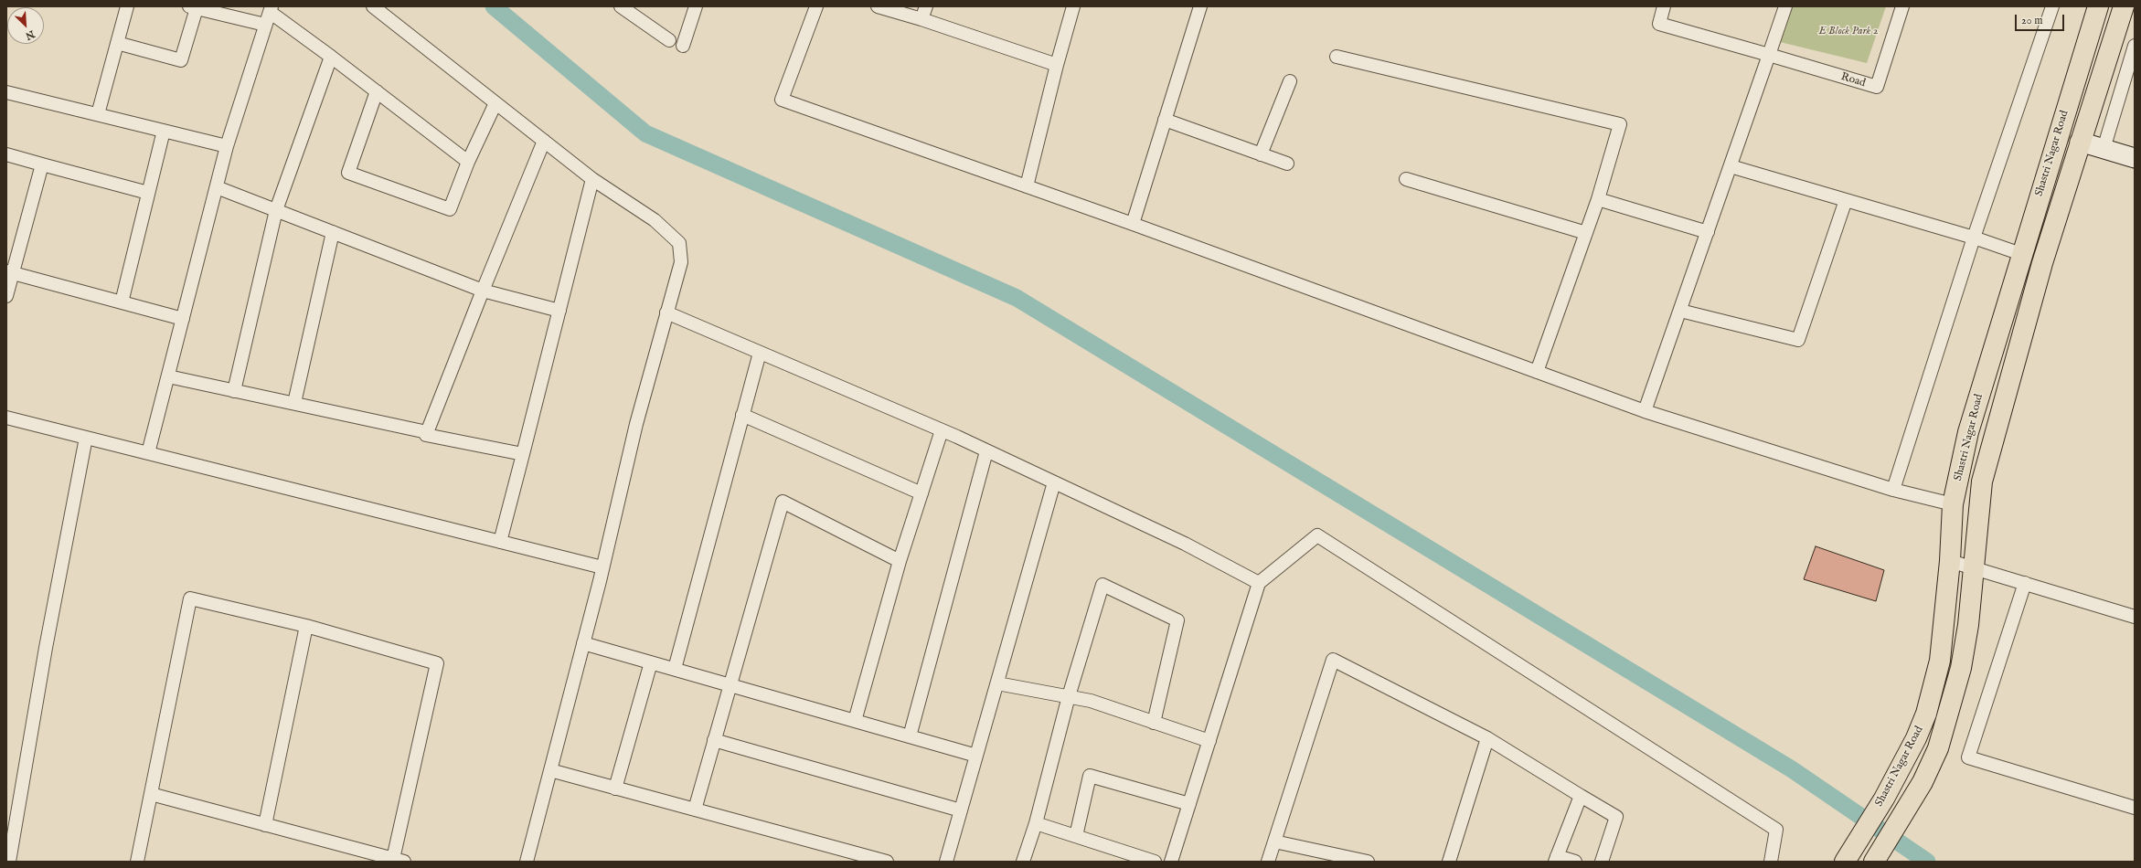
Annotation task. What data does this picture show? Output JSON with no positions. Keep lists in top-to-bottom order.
{
  "streets": {
    "highway": ["Shastri Nagar Road"],
    "street": ["Road"]
  },
  "parks": ["E Block Park 2"],
  "scale_bar": "20 m",
  "north": "bottom right"
}
